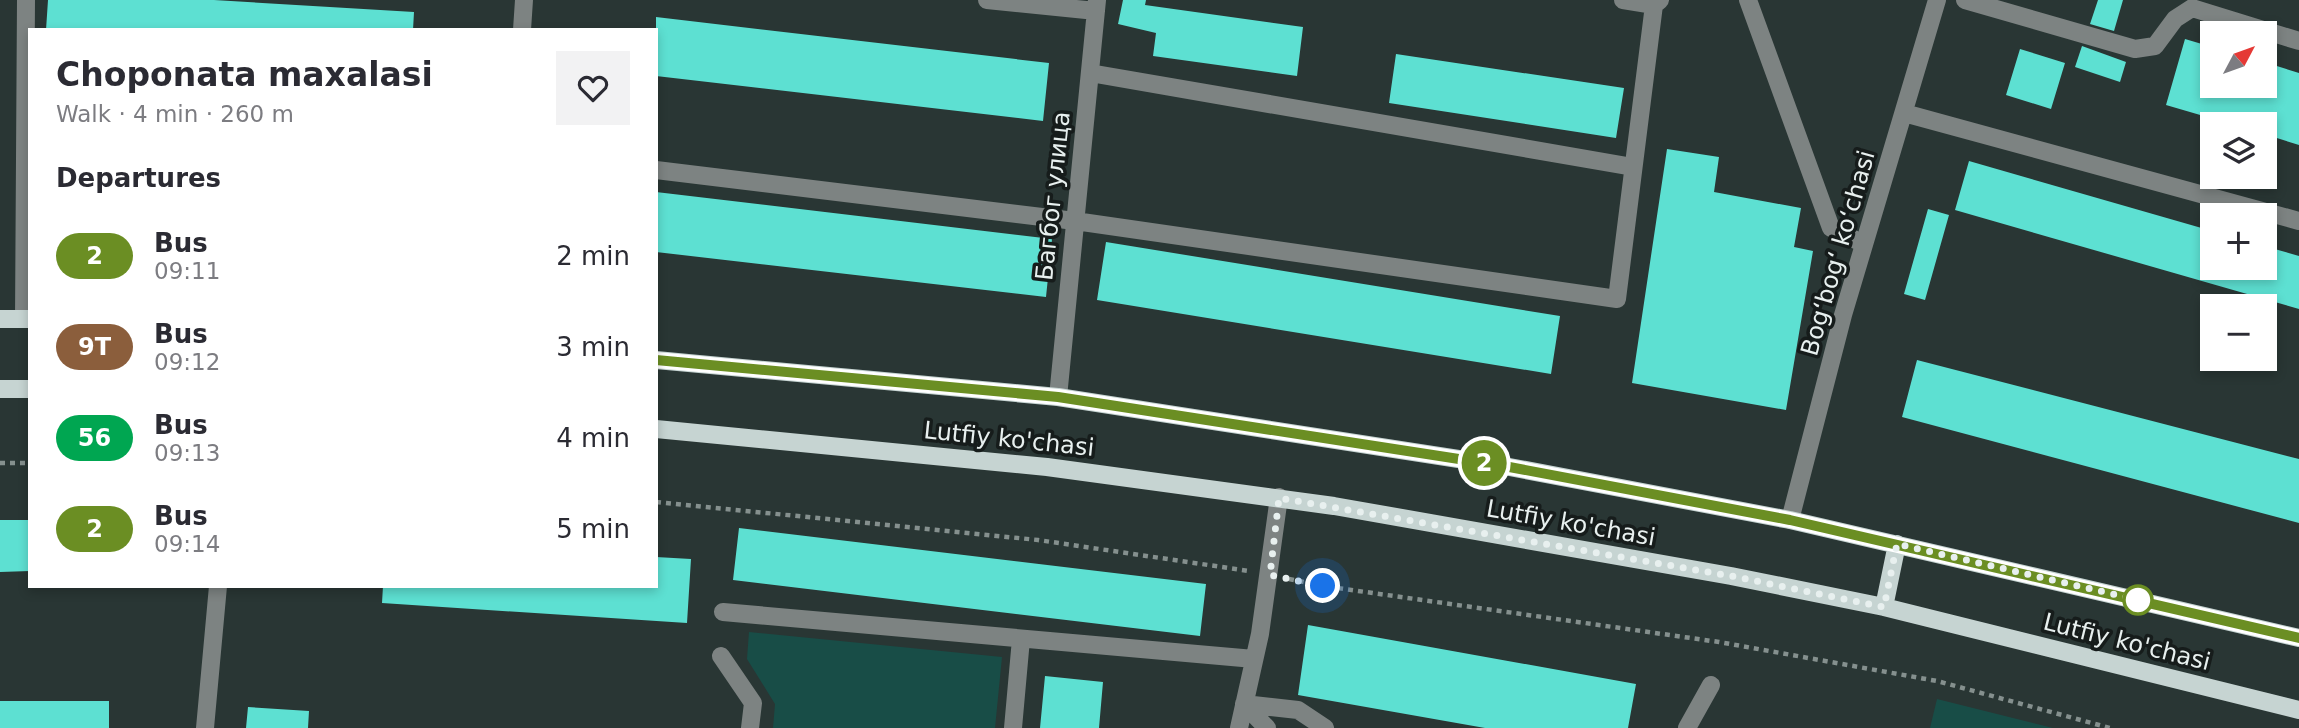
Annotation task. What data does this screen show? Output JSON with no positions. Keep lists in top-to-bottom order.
{
  "streets": {
    "main road": ["Lutfiy ko'chasi"],
    "street": ["Багбог улица", "Bogʻbogʻ koʻchasi"]
  },
  "crossings": [
    ["Багбог улица", "Lutfiy ko'chasi"],
    ["Bogʻbogʻ koʻchasi", "Lutfiy ko'chasi"]
  ],
  "lines": ["bus line 2"],
  "north": "top right",
  "page": {
    "on_map": "2",
    "map_buttons": ["+", "−"],
    "heading": [
      ["Choponata maxalasi", "Walk · 4 min · 260 m"],
      "Departures"
    ],
    "list": [
      {
        "mark": "2",
        "name": "Bus",
        "note": "09:11",
        "value": "2 min"
      },
      {
        "mark": "9Т",
        "name": "Bus",
        "note": "09:12",
        "value": "3 min"
      },
      {
        "mark": "56",
        "name": "Bus",
        "note": "09:13",
        "value": "4 min"
      },
      {
        "mark": "2",
        "name": "Bus",
        "note": "09:14",
        "value": "5 min"
      }
    ]
  }
}
